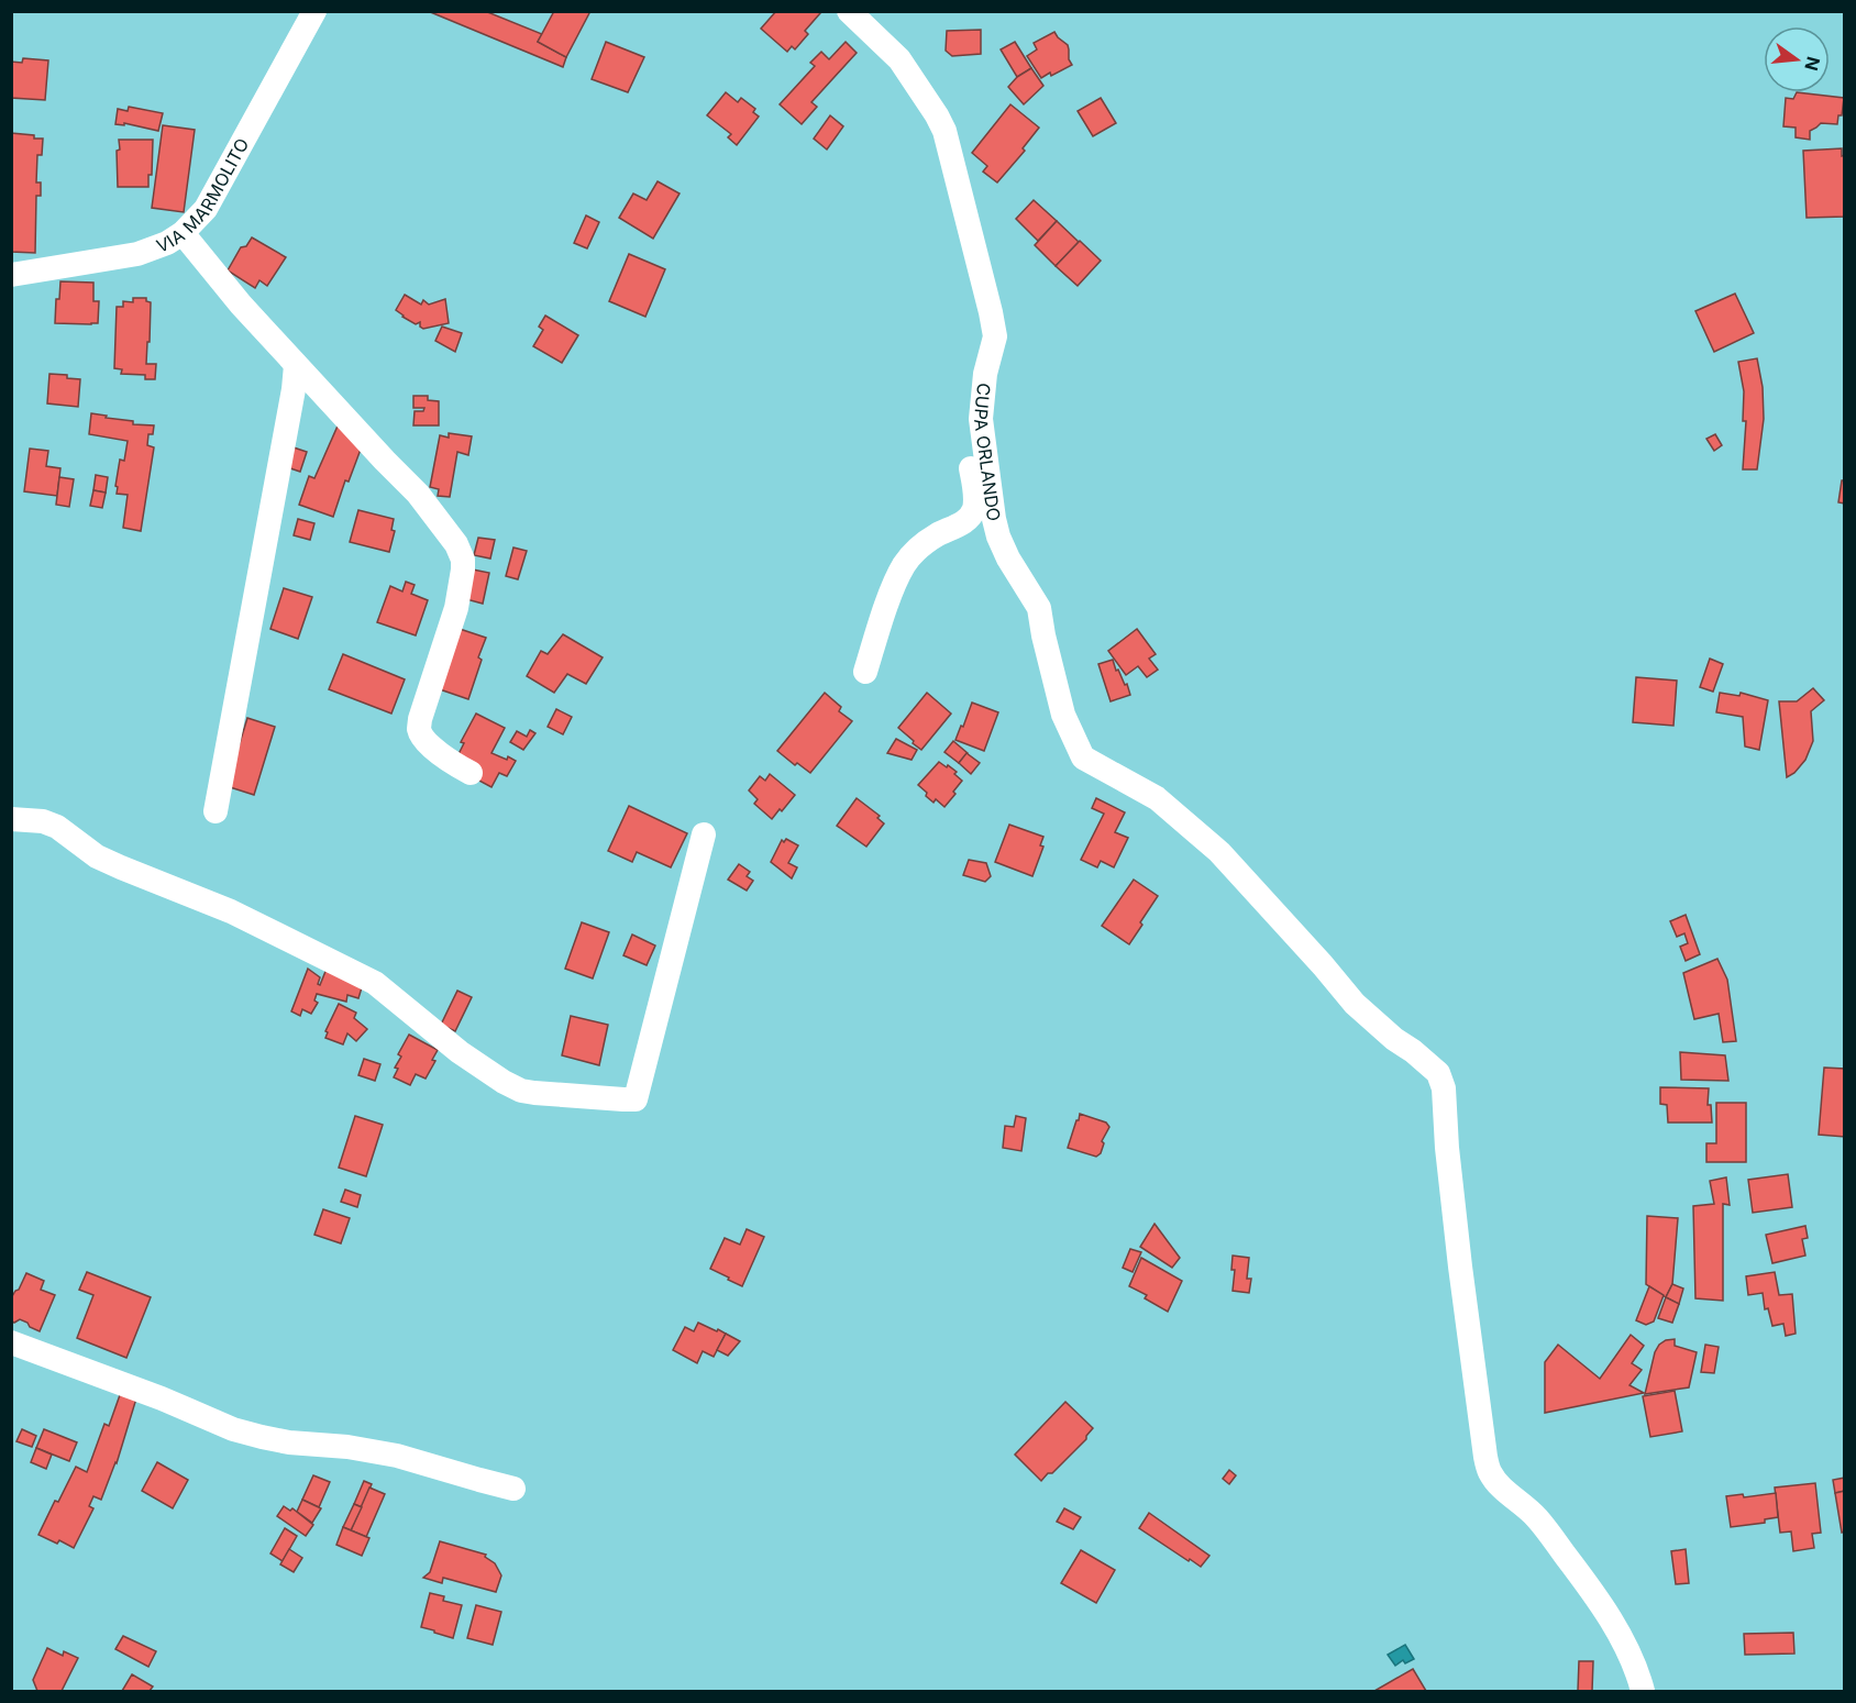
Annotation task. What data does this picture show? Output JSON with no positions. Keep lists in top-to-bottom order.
{
  "streets": {
    "street": ["VIA MARMOLITO", "CUPA ORLANDO"]
  },
  "north": "right"
}
